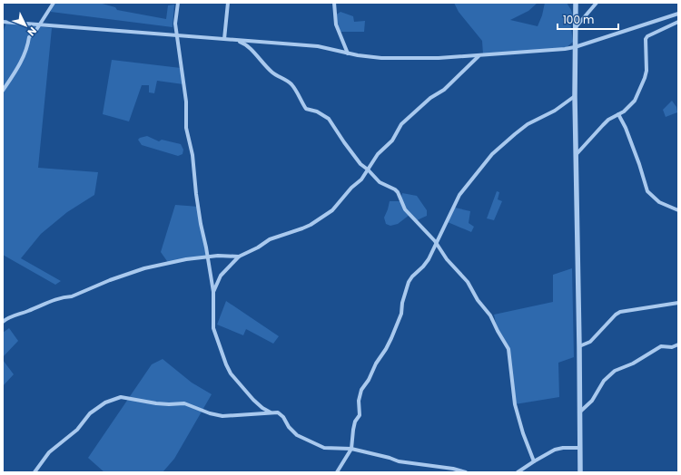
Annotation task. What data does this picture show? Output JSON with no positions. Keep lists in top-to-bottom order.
{
  "scale_bar": "100 m",
  "north": "bottom right"
}
